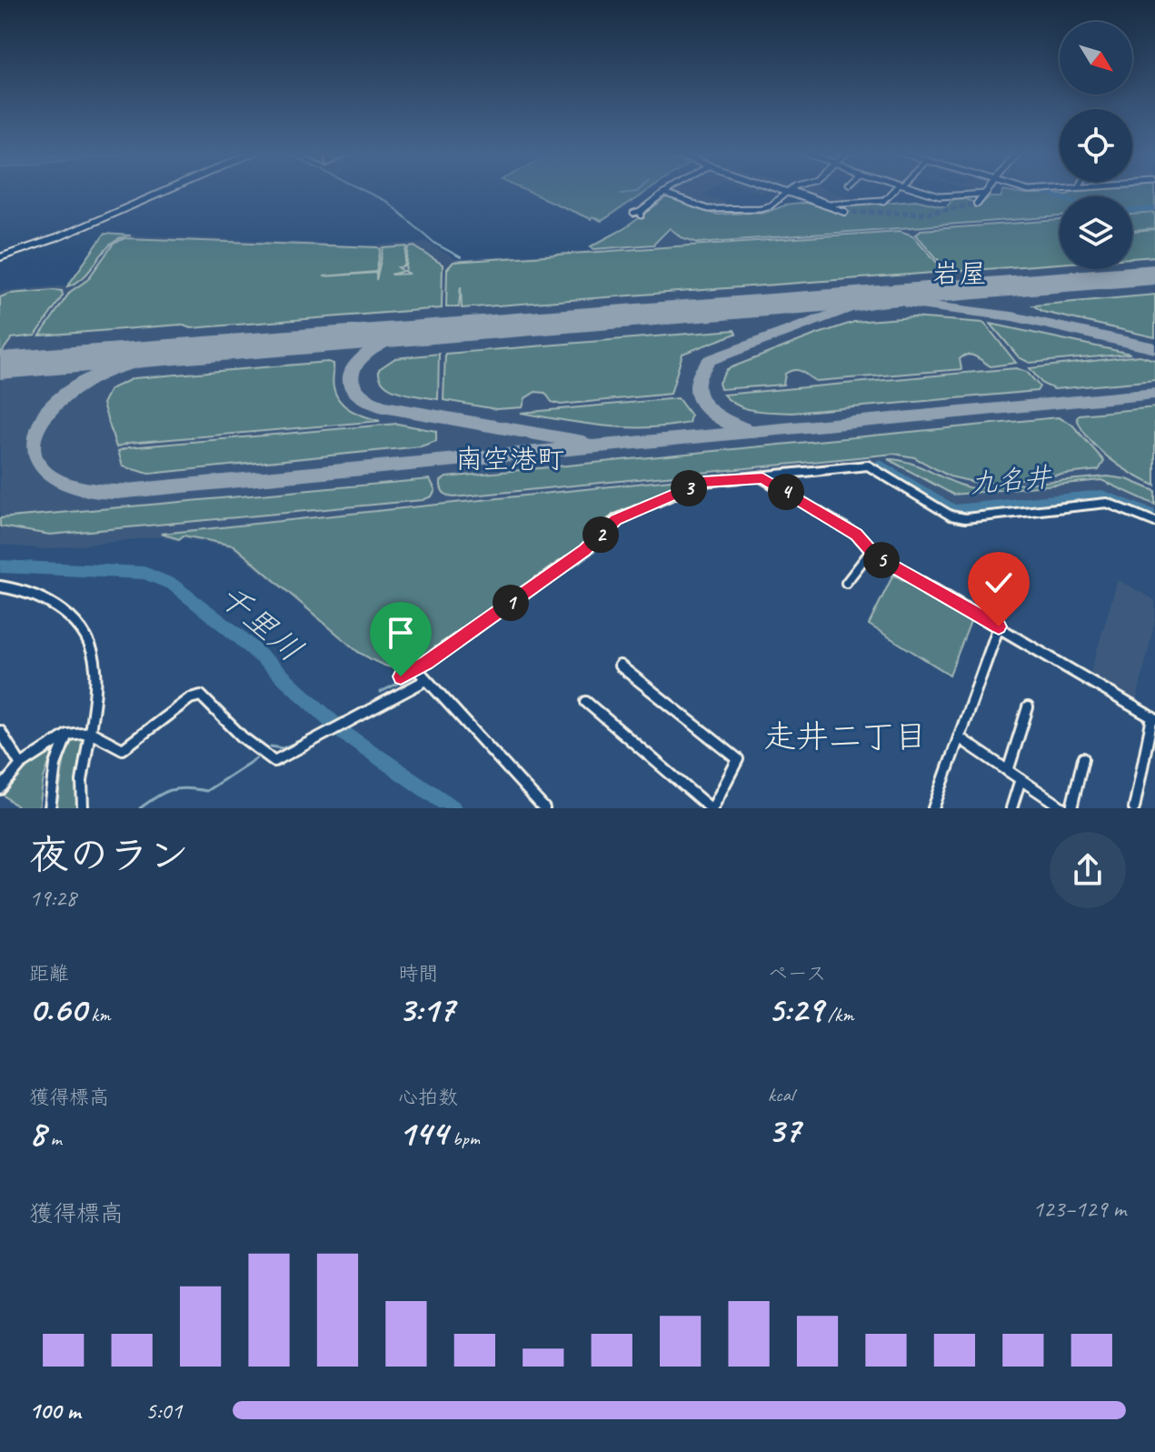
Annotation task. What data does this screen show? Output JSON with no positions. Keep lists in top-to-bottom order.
{
  "districts": ["岩屋", "南空港町", "走井二丁目"],
  "water": ["九名井", "千里川"],
  "north": "bottom right",
  "page": {
    "pins": [
      "3",
      "4",
      "2",
      "5",
      "1"
    ],
    "heading": ["夜のラン", "19:28"],
    "stats": [
      ["距離", "0.60 km"],
      ["時間", "3:17"],
      ["ペース", "5:29 /km"],
      ["獲得標高", "8 m"],
      ["心拍数", "144 bpm"],
      ["kcal", "37"]
    ],
    "chart": ["獲得標高", "123–129 m"],
    "list": [
      {
        "name": "100 m",
        "note": "5:01"
      }
    ]
  }
}
